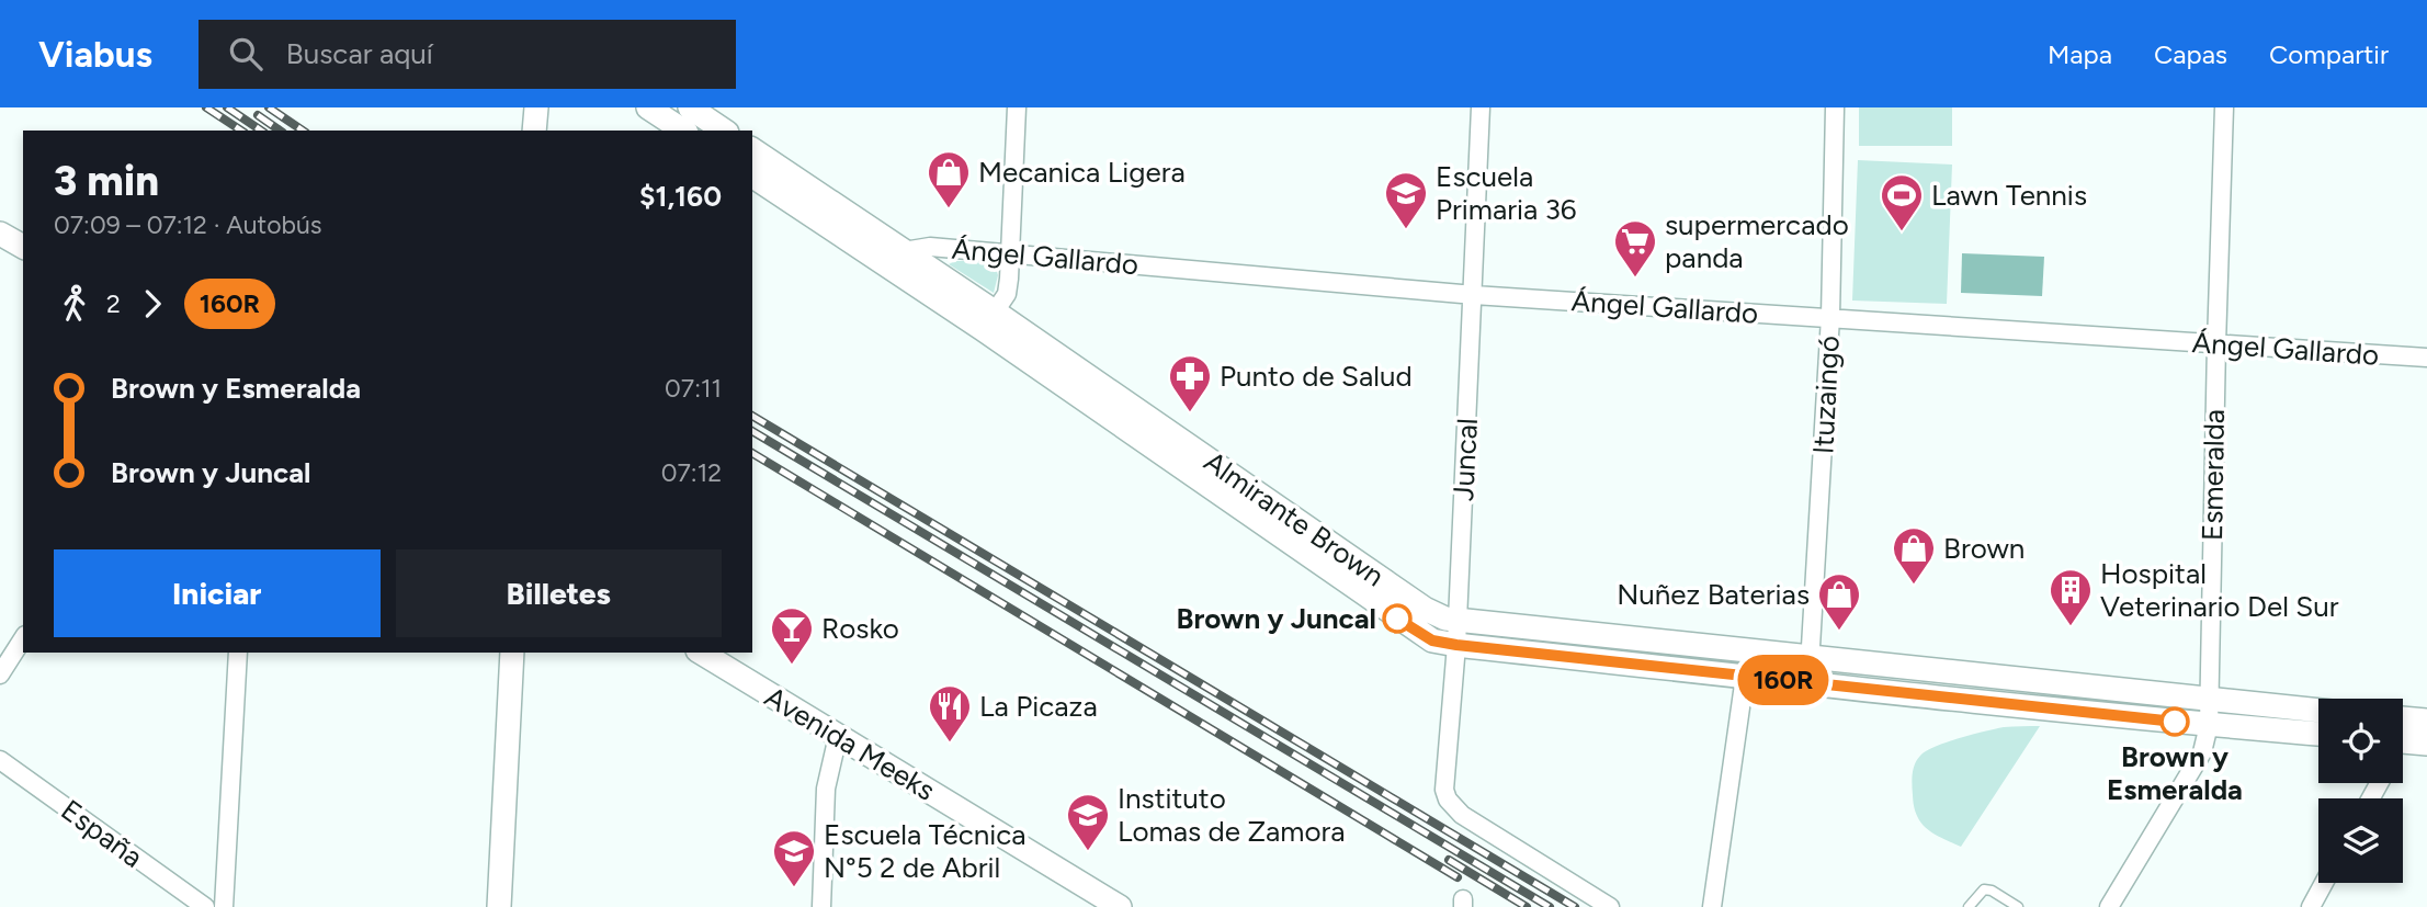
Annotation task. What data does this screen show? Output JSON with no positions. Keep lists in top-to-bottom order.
{
  "streets": {
    "main road": ["Almirante Brown", "Avenida Meeks"],
    "street": [
      "Ángel Gallardo",
      "Ituzaingó",
      "Juncal",
      "Esmeralda",
      "España"
    ]
  },
  "crossings": [
    ["Ángel Gallardo", "Ituzaingó"],
    ["Ángel Gallardo", "Juncal"],
    ["Ángel Gallardo", "Esmeralda"],
    ["Ángel Gallardo", "Almirante Brown"],
    ["Ituzaingó", "Almirante Brown"],
    ["Juncal", "Almirante Brown"],
    ["Esmeralda", "Almirante Brown"]
  ],
  "places": {
    "shop": ["Mecanica Ligera", "Brown", "Nuñez Baterias"],
    "school or university": ["Escuela Primaria 36", "Instituto Lomas de Zamora", "Escuela Técnica N°5 2 de Abril"],
    "sports": ["Lawn Tennis"],
    "supermarket": ["supermercado panda"],
    "pharmacy": ["Punto de Salud"],
    "other": ["Brown y Juncal", "Brown y Esmeralda"],
    "building": ["Hospital Veterinario Del Sur"],
    "bar": ["Rosko"],
    "restaurant": ["La Picaza"]
  },
  "lines": ["bus line 160R"],
  "page": {
    "header": "Viabus",
    "search": "Buscar aquí",
    "nav": ["Mapa", "Capas", "Compartir"],
    "on_map": "160R",
    "heading": ["3 min", "07:09 – 07:12 · Autobús", "$1,160"],
    "legs": ["2", "160R"],
    "list": [
      {
        "name": "Brown y Esmeralda",
        "value": "07:11"
      },
      {
        "name": "Brown y Juncal",
        "value": "07:12"
      }
    ],
    "buttons": ["Iniciar", "Billetes"]
  }
}
